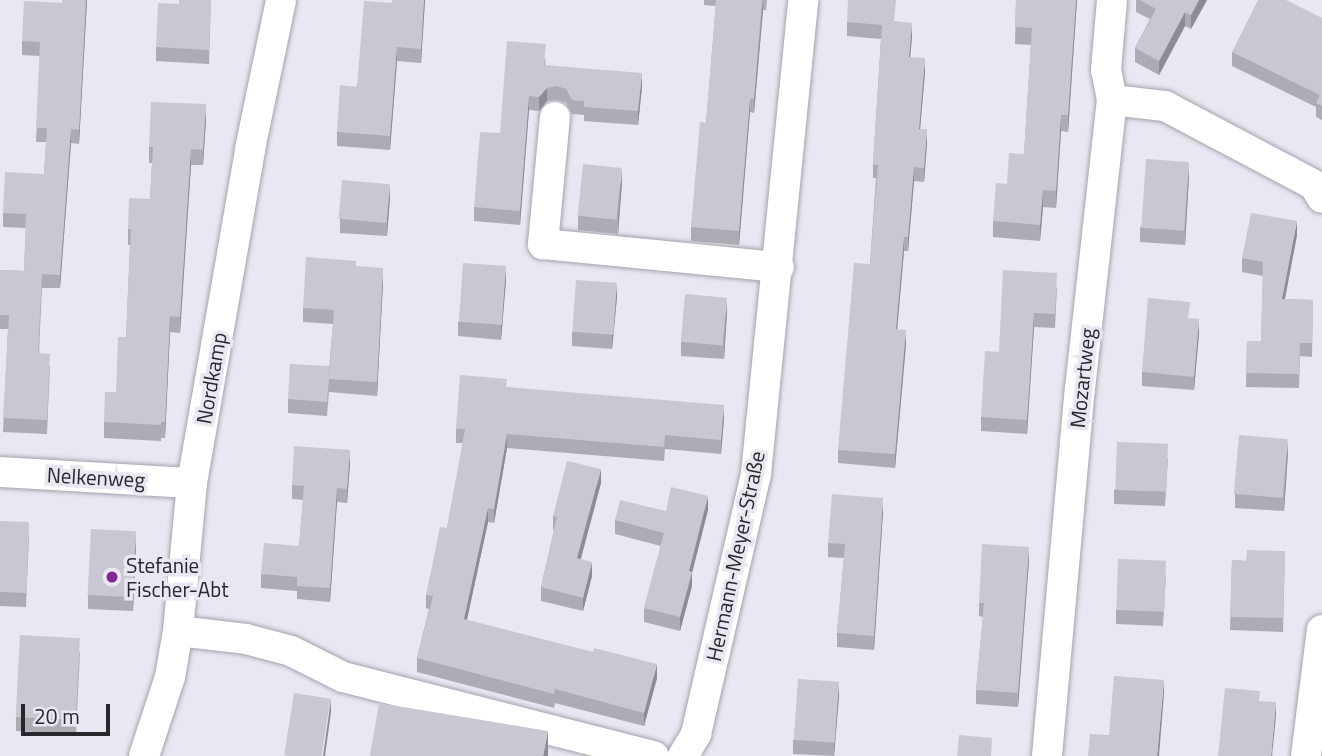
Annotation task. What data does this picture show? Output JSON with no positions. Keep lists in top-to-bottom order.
{
  "streets": {
    "street": [
      "Nordkamp",
      "Mozartweg",
      "Nelkenweg",
      "Hermann-Meyer-Straße"
    ]
  },
  "crossings": [
    ["Nordkamp", "Nelkenweg"]
  ],
  "places": ["Stefanie Fischer-Abt"],
  "scale_bar": "20 m"
}
